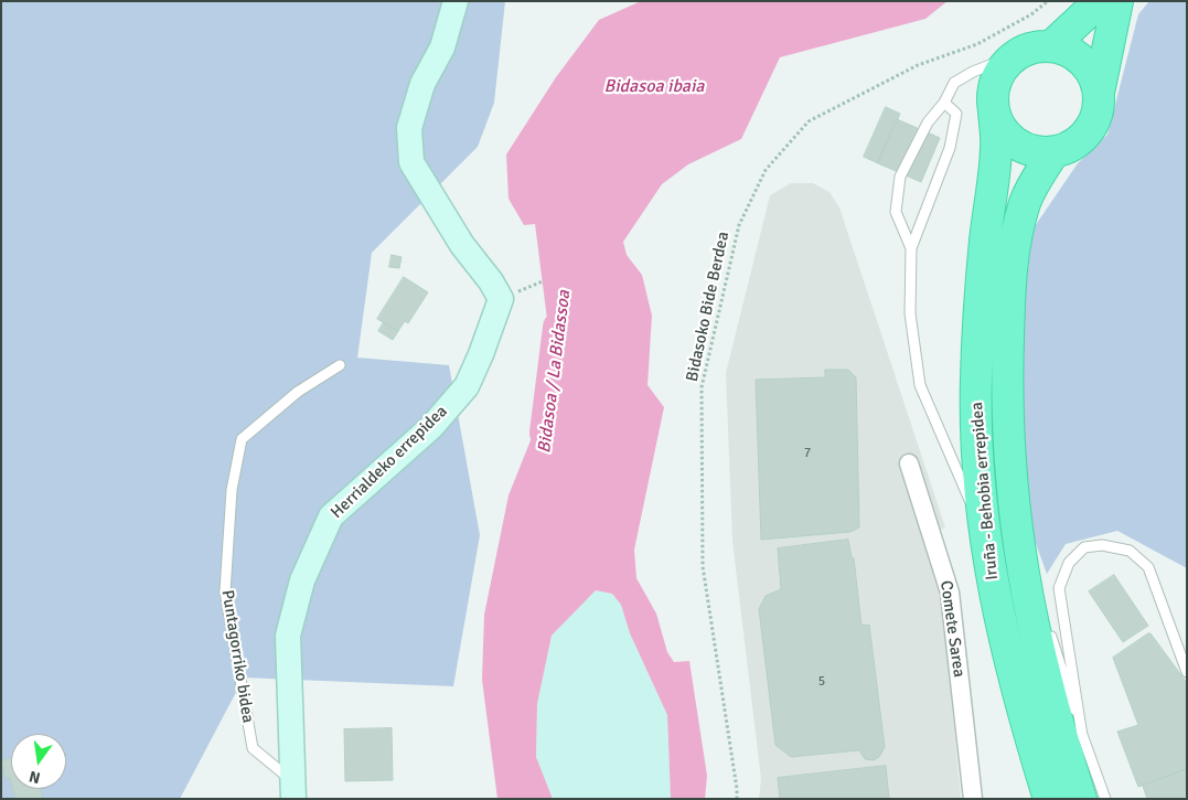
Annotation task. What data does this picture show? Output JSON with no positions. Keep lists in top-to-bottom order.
{
  "streets": {
    "highway": ["Iruña - Behobia errepidea"],
    "street": ["Herrialdeko errepidea", "Comete Sarea"],
    "lane": ["Puntagorriko bidea"],
    "path": ["Bidasoko Bide Berdea"]
  },
  "crossings": [
    ["Herrialdeko errepidea", "Puntagorriko bidea"]
  ],
  "water": ["Bidasoa ibaia", "Bidasoa / La Bidassoa"],
  "house_numbers": ["7", "5"],
  "north": "bottom"
}
